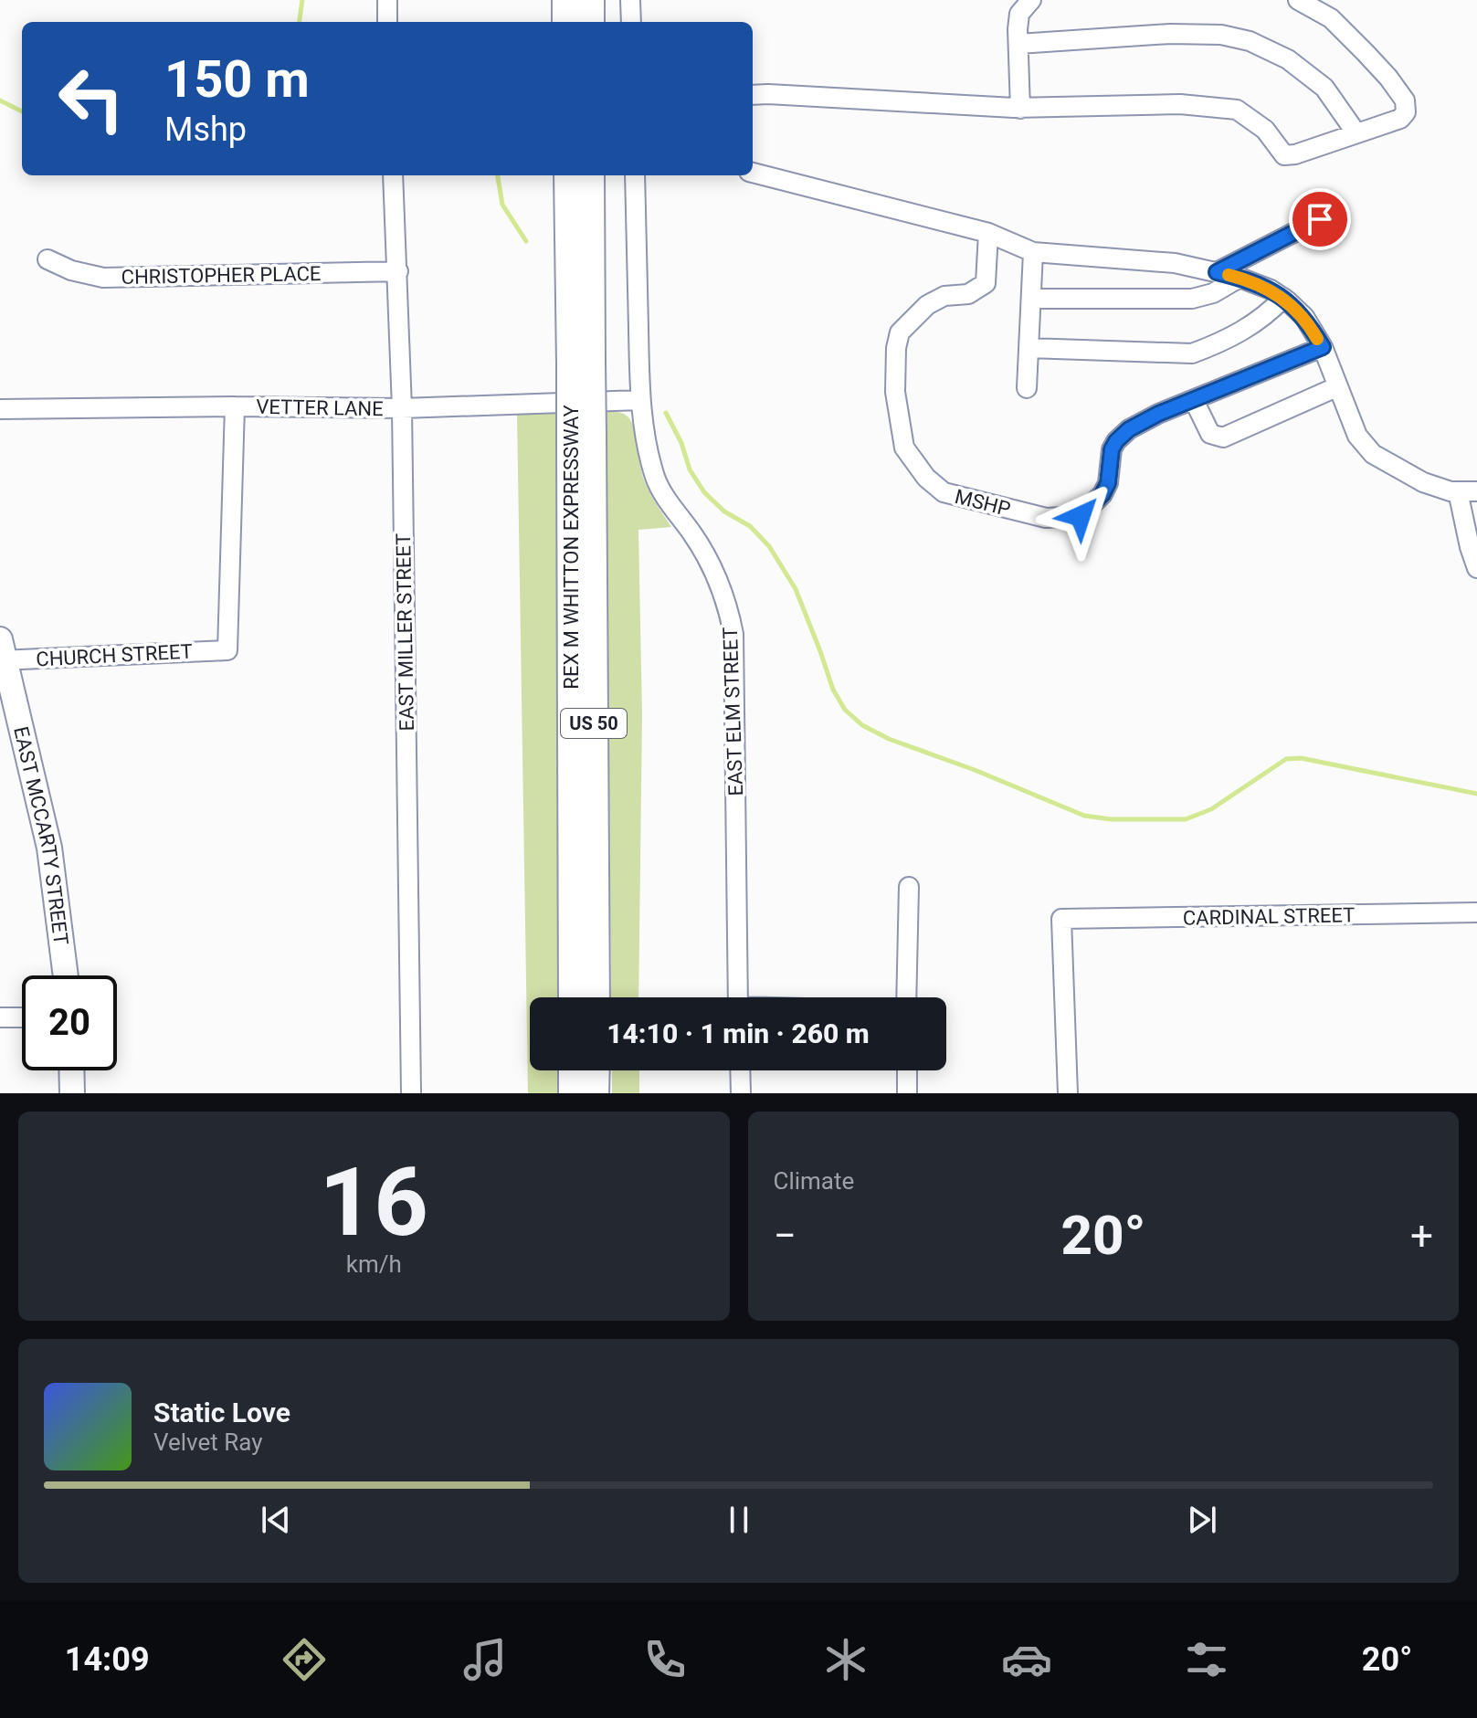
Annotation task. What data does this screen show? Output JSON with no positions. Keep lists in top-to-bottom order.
{
  "streets": {
    "highway": ["REX M WHITTON EXPRESSWAY", "US 50"],
    "main road": ["EAST MCCARTY STREET"],
    "street": [
      "CHRISTOPHER PLACE",
      "VETTER LANE",
      "MSHP",
      "EAST MILLER STREET",
      "CHURCH STREET",
      "EAST ELM STREET",
      "CARDINAL STREET"
    ]
  },
  "crossings": [
    ["CHRISTOPHER PLACE", "EAST MILLER STREET"],
    ["VETTER LANE", "EAST MILLER STREET"],
    ["VETTER LANE", "CHURCH STREET"],
    ["VETTER LANE", "EAST ELM STREET"],
    ["CHURCH STREET", "EAST MCCARTY STREET"]
  ],
  "page": {
    "turn": ["150 m", "Mshp"],
    "limit": "20",
    "trip": "14:10 · 1 min · 260 m",
    "tile": [
      ["16", "km/h"],
      "Climate"
    ],
    "heat": ["−", "20°", "+"],
    "song": ["Static Love", "Velvet Ray"],
    "tabs": ["14:09", "20°"]
  }
}
